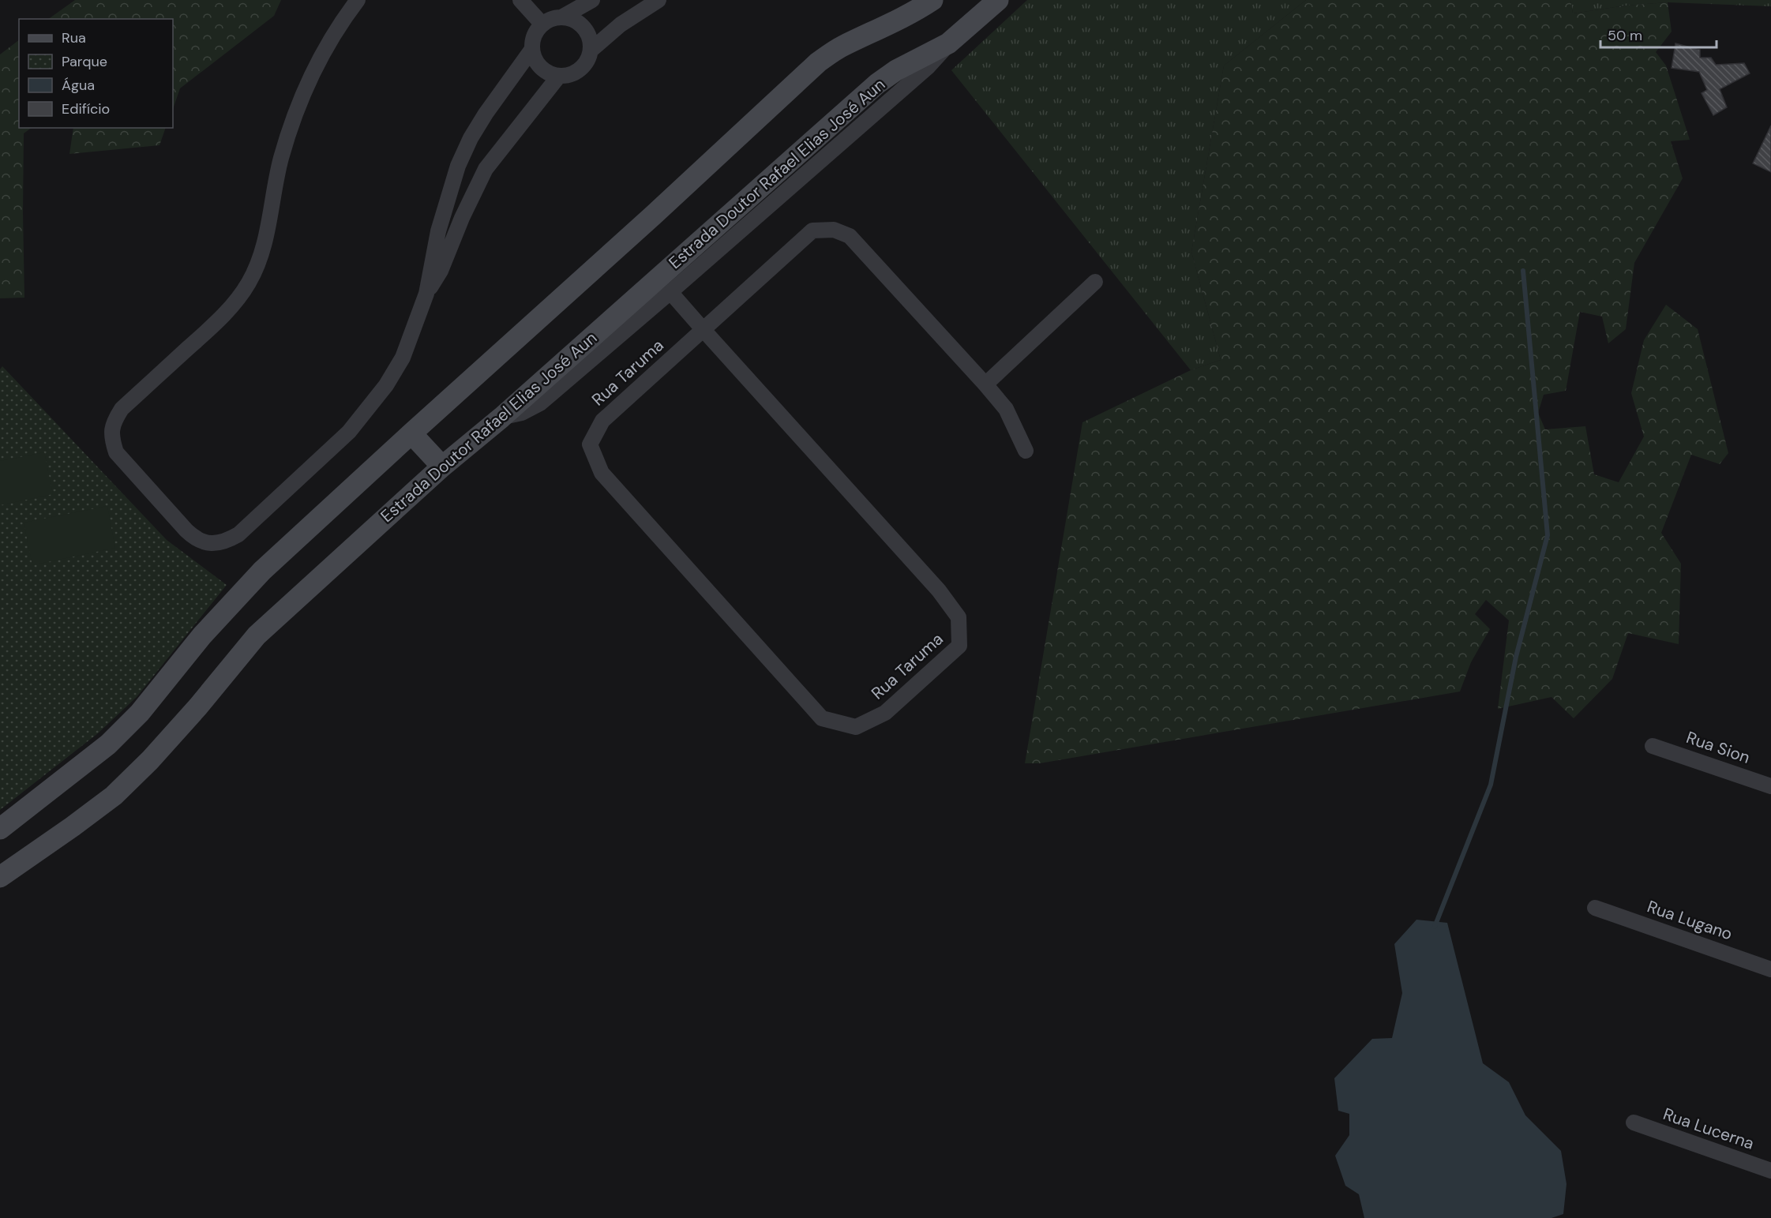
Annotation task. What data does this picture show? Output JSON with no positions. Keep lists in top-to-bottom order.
{
  "streets": {
    "main road": ["Estrada Doutor Rafael Elias José Aun"],
    "street": [
      "Rua Taruma",
      "Rua Sion",
      "Rua Lugano",
      "Rua Lucerna"
    ]
  },
  "legend": [
    "Rua",
    "Parque",
    "Água",
    "Edifício"
  ],
  "scale_bar": "50 m"
}
